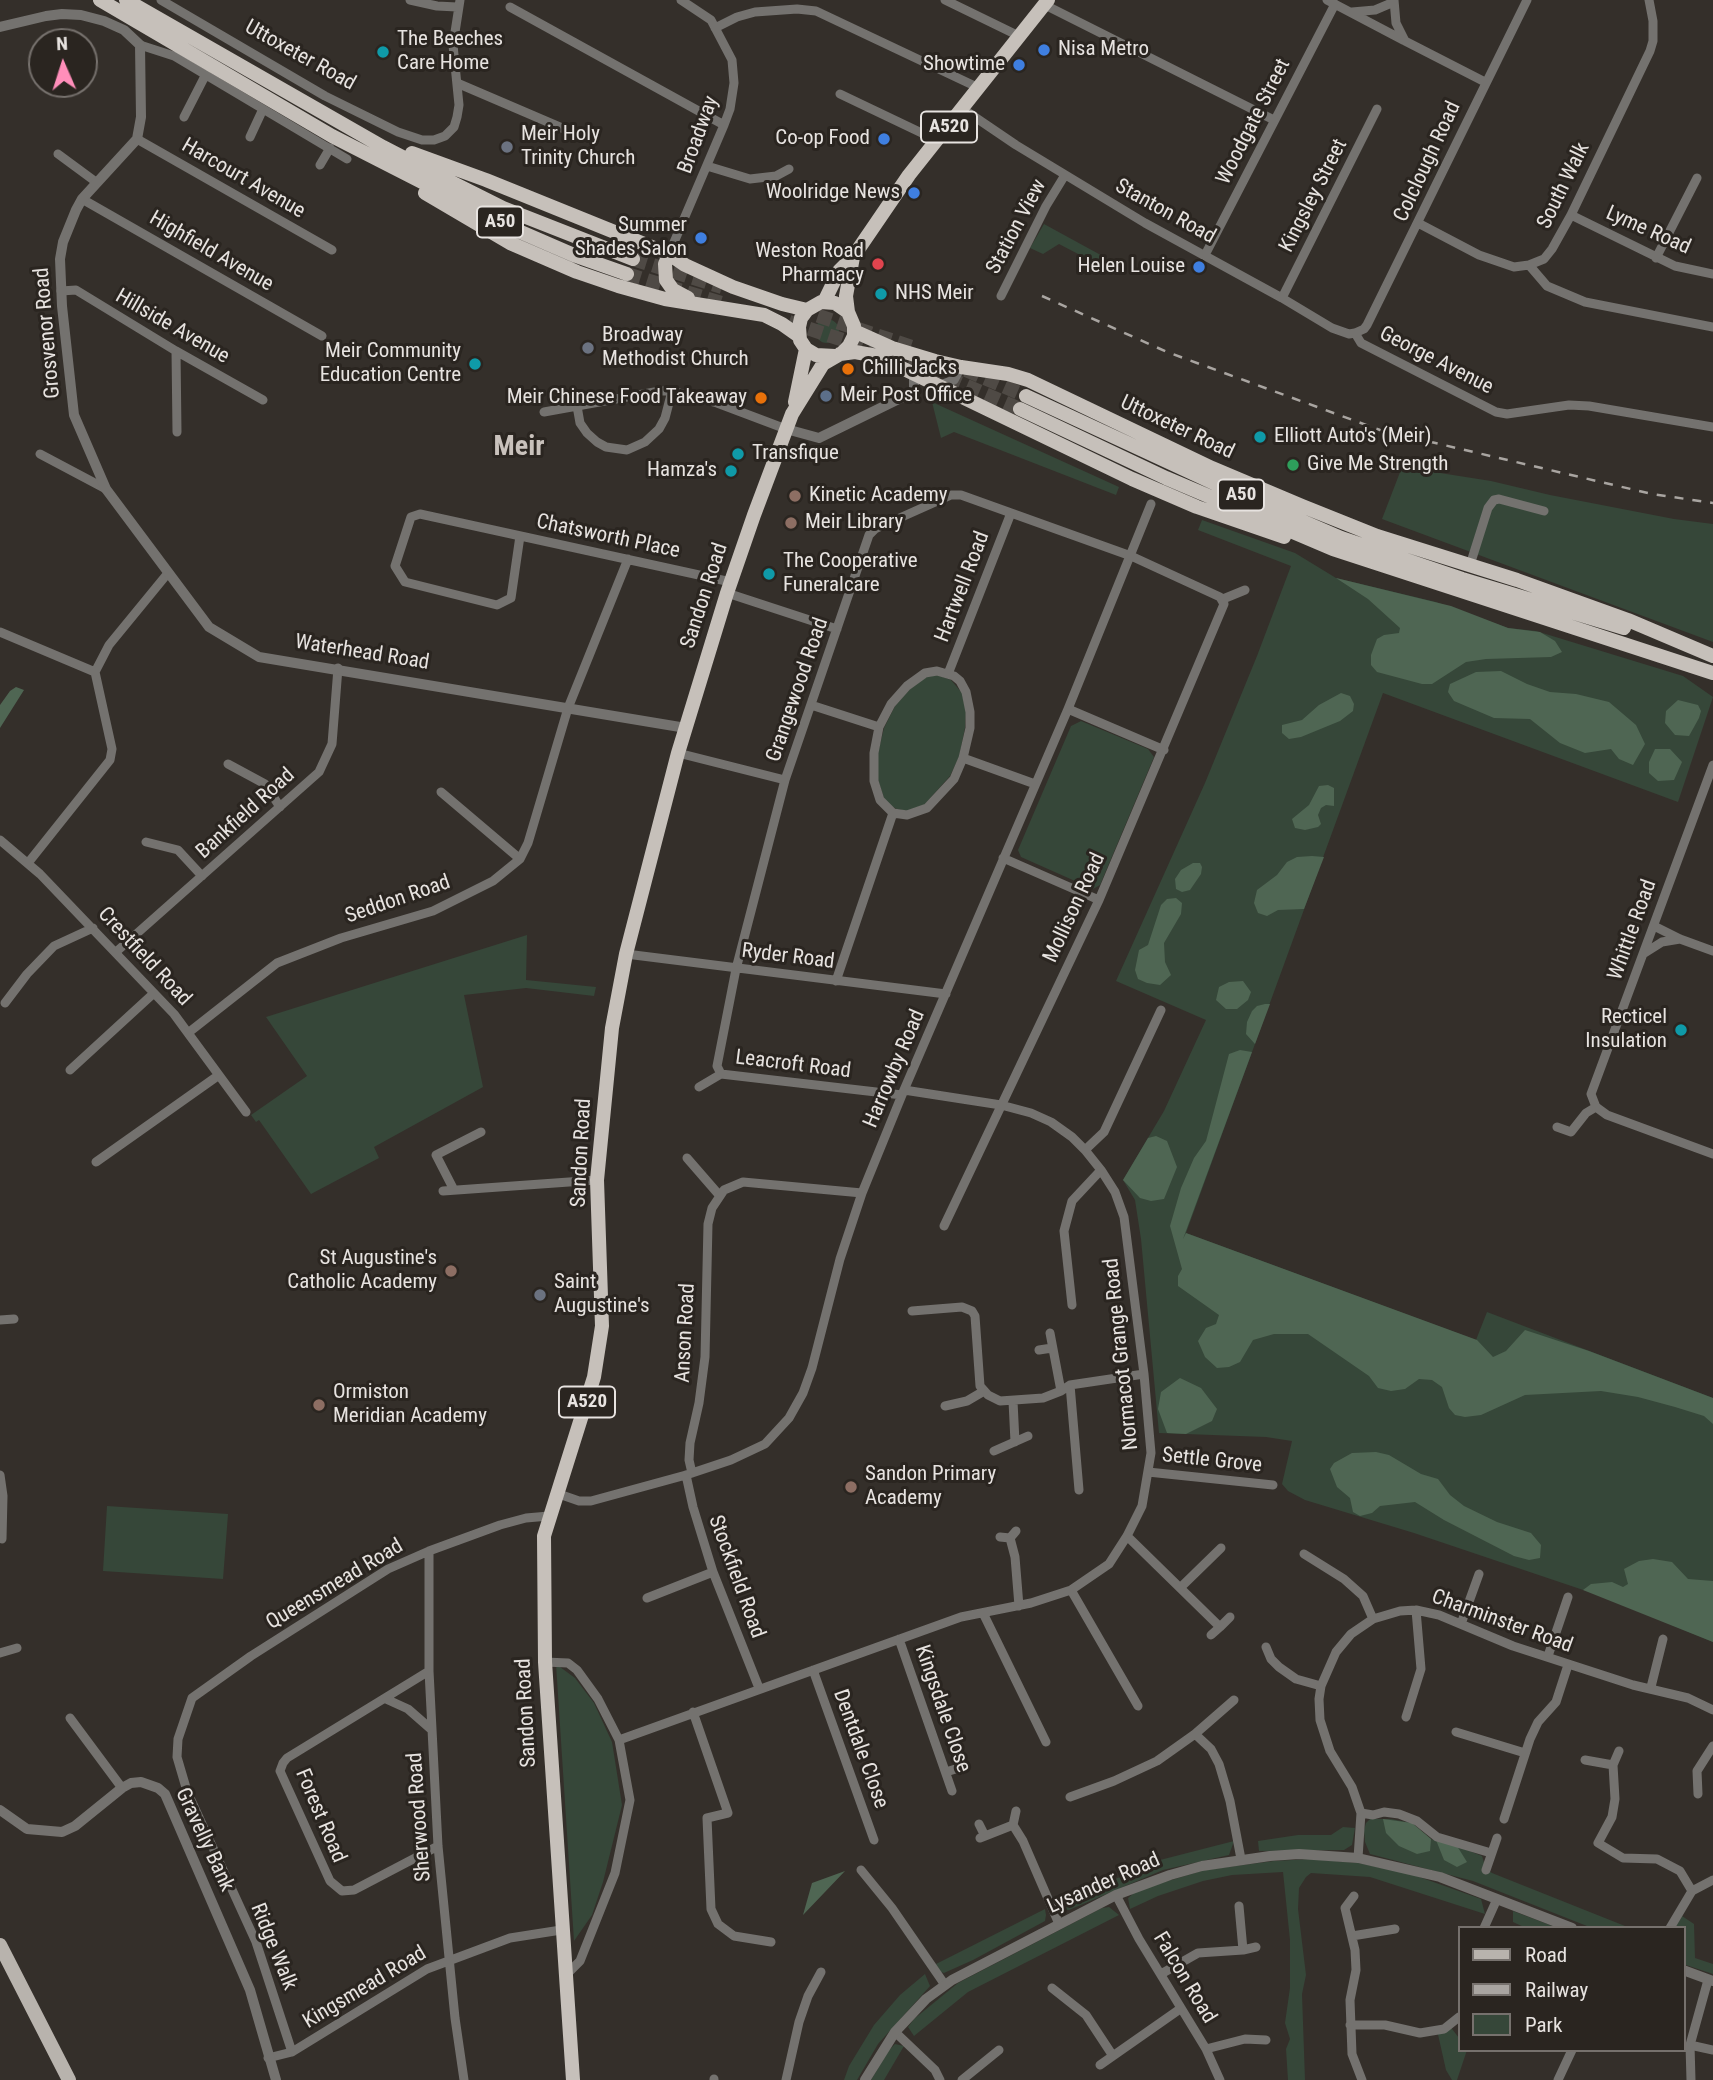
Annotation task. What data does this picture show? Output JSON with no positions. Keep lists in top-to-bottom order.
{
  "streets": {
    "highway": [
      "Uttoxeter Road",
      "A520",
      "A50",
      "Sandon Road"
    ],
    "street": [
      "Woodgate Street",
      "Broadway",
      "Colclough Road",
      "Harcourt Avenue",
      "South Walk",
      "Kingsley Street",
      "Stanton Road",
      "Station View",
      "Lyme Road",
      "Highfield Avenue",
      "Hillside Avenue",
      "Grosvenor Road",
      "George Avenue",
      "Chatsworth Place",
      "Hartwell Road",
      "Waterhead Road",
      "Grangewood Road",
      "Bankfield Road",
      "Seddon Road",
      "Mollison Road",
      "Whittle Road",
      "Crestfield Road",
      "Ryder Road",
      "Leacroft Road",
      "Harrowby Road",
      "Anson Road",
      "Normacot Grange Road",
      "Settle Grove",
      "Stockfield Road",
      "Queensmead Road",
      "Charminster Road",
      "Kingsdale Close",
      "Dentdale Close",
      "Forest Road",
      "Sherwood Road",
      "Gravelly Bank",
      "Lysander Road",
      "Ridge Walk",
      "Falcon Road",
      "Kingsmead Road"
    ]
  },
  "crossings": [
    ["Uttoxeter Road", "A520"],
    ["Uttoxeter Road", "A50"],
    ["Uttoxeter Road", "Sandon Road"],
    ["Woodgate Street", "Stanton Road"],
    ["A520", "Stanton Road"],
    ["A520", "Sandon Road"],
    ["Colclough Road", "Stanton Road"],
    ["Colclough Road", "George Avenue"],
    ["Harcourt Avenue", "Grosvenor Road"],
    ["South Walk", "Lyme Road"],
    ["Kingsley Street", "Stanton Road"],
    ["Stanton Road", "Station View"],
    ["Stanton Road", "George Avenue"],
    ["Highfield Avenue", "Grosvenor Road"],
    ["Hillside Avenue", "Grosvenor Road"],
    ["Grosvenor Road", "Waterhead Road"],
    ["Chatsworth Place", "Sandon Road"],
    ["Chatsworth Place", "Grangewood Road"],
    ["Chatsworth Place", "Seddon Road"],
    ["Hartwell Road", "Grangewood Road"],
    ["Sandon Road", "Waterhead Road"],
    ["Sandon Road", "Ryder Road"],
    ["Sandon Road", "Harrowby Road"],
    ["Sandon Road", "Queensmead Road"],
    ["Sandon Road", "Kingsmead Road"],
    ["Waterhead Road", "Bankfield Road"],
    ["Waterhead Road", "Seddon Road"],
    ["Grangewood Road", "Ryder Road"],
    ["Grangewood Road", "Leacroft Road"],
    ["Grangewood Road", "Harrowby Road"],
    ["Bankfield Road", "Crestfield Road"],
    ["Seddon Road", "Crestfield Road"],
    ["Mollison Road", "Normacot Grange Road"],
    ["Ryder Road", "Leacroft Road"],
    ["Ryder Road", "Harrowby Road"],
    ["Leacroft Road", "Harrowby Road"],
    ["Leacroft Road", "Normacot Grange Road"],
    ["Harrowby Road", "Anson Road"],
    ["Harrowby Road", "Normacot Grange Road"],
    ["Harrowby Road", "Stockfield Road"],
    ["Anson Road", "Stockfield Road"],
    ["Normacot Grange Road", "Settle Grove"],
    ["Normacot Grange Road", "Stockfield Road"],
    ["Normacot Grange Road", "Kingsdale Close"],
    ["Normacot Grange Road", "Dentdale Close"],
    ["Queensmead Road", "Sherwood Road"],
    ["Queensmead Road", "Ridge Walk"],
    ["Charminster Road", "Lysander Road"],
    ["Forest Road", "Sherwood Road"],
    ["Sherwood Road", "Kingsmead Road"],
    ["Gravelly Bank", "Kingsmead Road"],
    ["Lysander Road", "Falcon Road"],
    ["Ridge Walk", "Kingsmead Road"]
  ],
  "districts": ["Meir"],
  "places": [
    "Nisa Metro",
    "The Beeches Care Home",
    "Showtime",
    "Co-op Food",
    "Meir Holy Trinity Church",
    "Woolridge News",
    "Summer Shades Salon",
    "Weston Road Pharmacy",
    "Helen Louise",
    "NHS Meir",
    "Broadway Methodist Church",
    "Meir Community Education Centre",
    "Chilli Jacks",
    "Meir Post Office",
    "Meir Chinese Food Takeaway",
    "Elliott Auto's (Meir)",
    "Transfique",
    "Give Me Strength",
    "Hamza's",
    "Kinetic Academy",
    "Meir Library",
    "The Cooperative Funeralcare",
    "Recticel Insulation",
    "St Augustine's Catholic Academy",
    "Saint Augustine's",
    "Ormiston Meridian Academy",
    "Sandon Primary Academy"
  ],
  "legend": ["Road", "Railway", "Park"],
  "north": "top"
}
